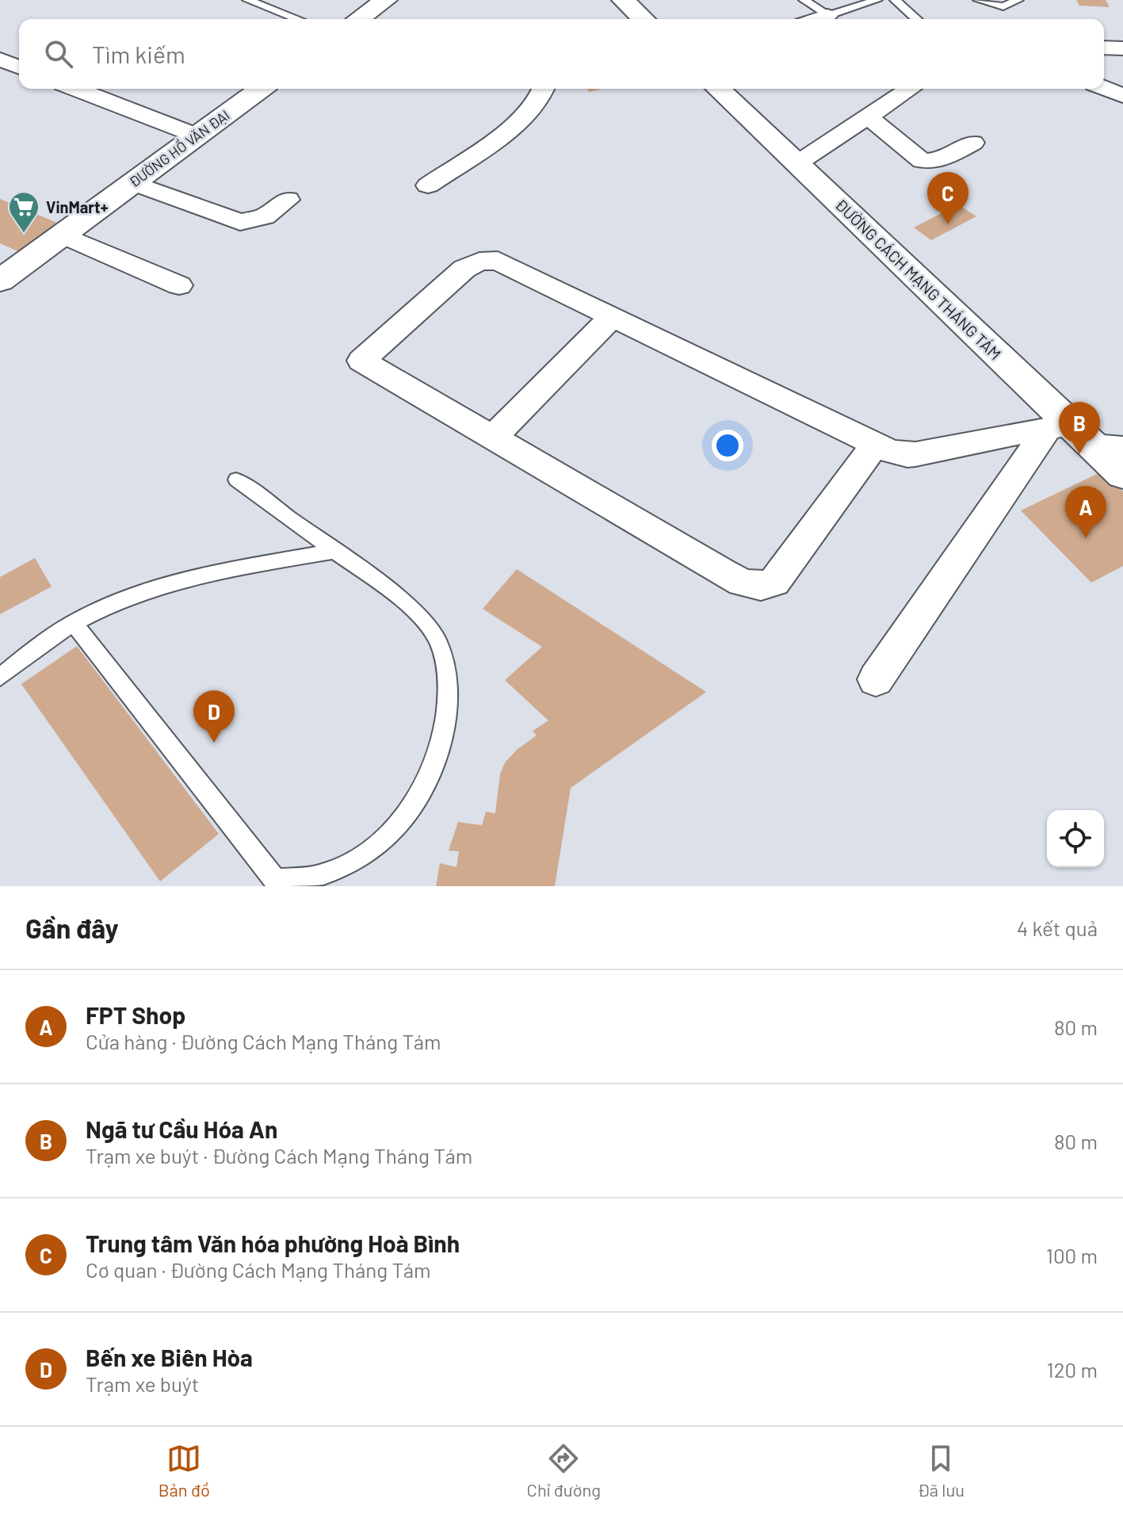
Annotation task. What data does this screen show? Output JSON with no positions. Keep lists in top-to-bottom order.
{
  "streets": {
    "main road": ["ĐƯỜNG HỒ VĂN ĐẠI", "ĐƯỜNG CÁCH MẠNG THÁNG TÁM"]
  },
  "places": {
    "supermarket": ["VinMart+"]
  },
  "page": {
    "search": "Tìm kiếm",
    "pins": [
      "C",
      "B",
      "A",
      "D"
    ],
    "heading": ["Gần đây", "4 kết quả"],
    "list": [
      {
        "mark": "A",
        "name": "FPT Shop",
        "note": "Cửa hàng · Đường Cách Mạng Tháng Tám",
        "value": "80 m"
      },
      {
        "mark": "B",
        "name": "Ngã tư Cầu Hóa An",
        "note": "Trạm xe buýt · Đường Cách Mạng Tháng Tám",
        "value": "80 m"
      },
      {
        "mark": "C",
        "name": "Trung tâm Văn hóa phường Hoà Bình",
        "note": "Cơ quan · Đường Cách Mạng Tháng Tám",
        "value": "100 m"
      },
      {
        "mark": "D",
        "name": "Bến xe Biên Hòa",
        "note": "Trạm xe buýt",
        "value": "120 m"
      }
    ],
    "nav": ["Bản đồ", "Chỉ đường", "Đã lưu"]
  }
}
